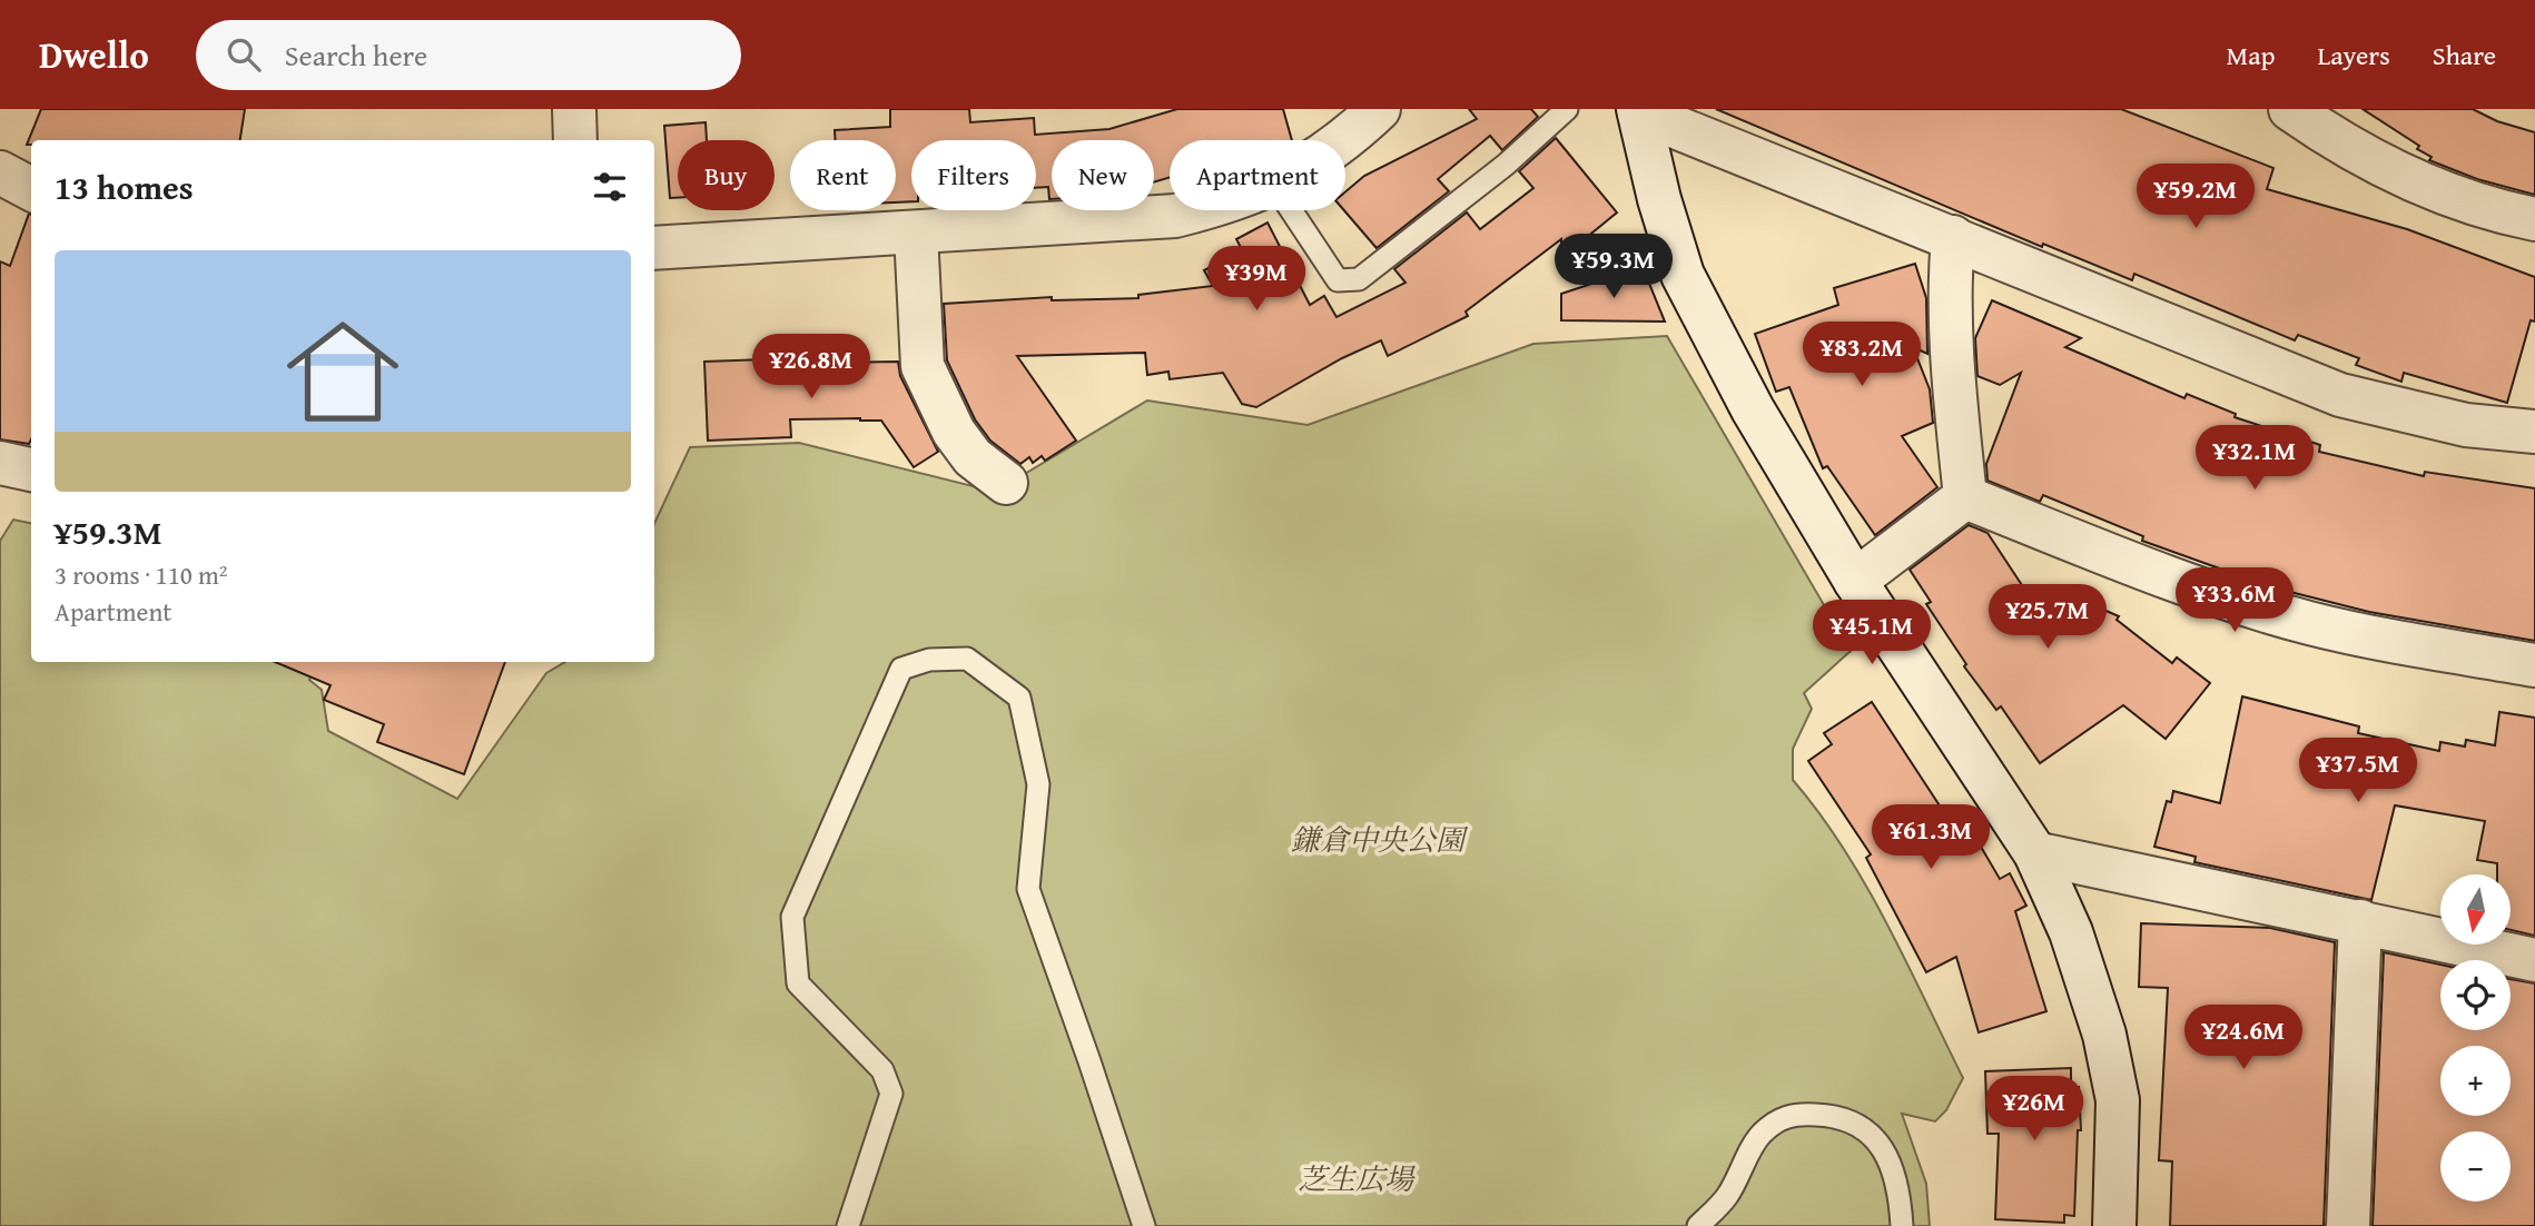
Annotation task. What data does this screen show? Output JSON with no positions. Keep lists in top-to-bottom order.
{
  "parks": ["鎌倉中央公園", "芝生広場"],
  "north": "bottom",
  "page": {
    "header": "Dwello",
    "search": "Search here",
    "nav": ["Map", "Layers", "Share"],
    "chip": [
      "Buy",
      "Rent",
      "Filters",
      "New",
      "Apartment"
    ],
    "heading": "13 homes",
    "price": [
      "¥59.2M",
      "¥59.3M",
      "¥39M",
      "¥83.2M",
      "¥26.8M",
      "¥32.1M",
      "¥33.6M",
      "¥25.7M",
      "¥45.1M",
      "¥37.5M",
      "¥61.3M",
      "¥24.6M",
      "¥26M"
    ],
    "list": [
      {
        "name": "¥59.3M",
        "note": "3 rooms · 110 m² · Apartment"
      }
    ],
    "map_buttons": ["+", "−"]
  }
}
